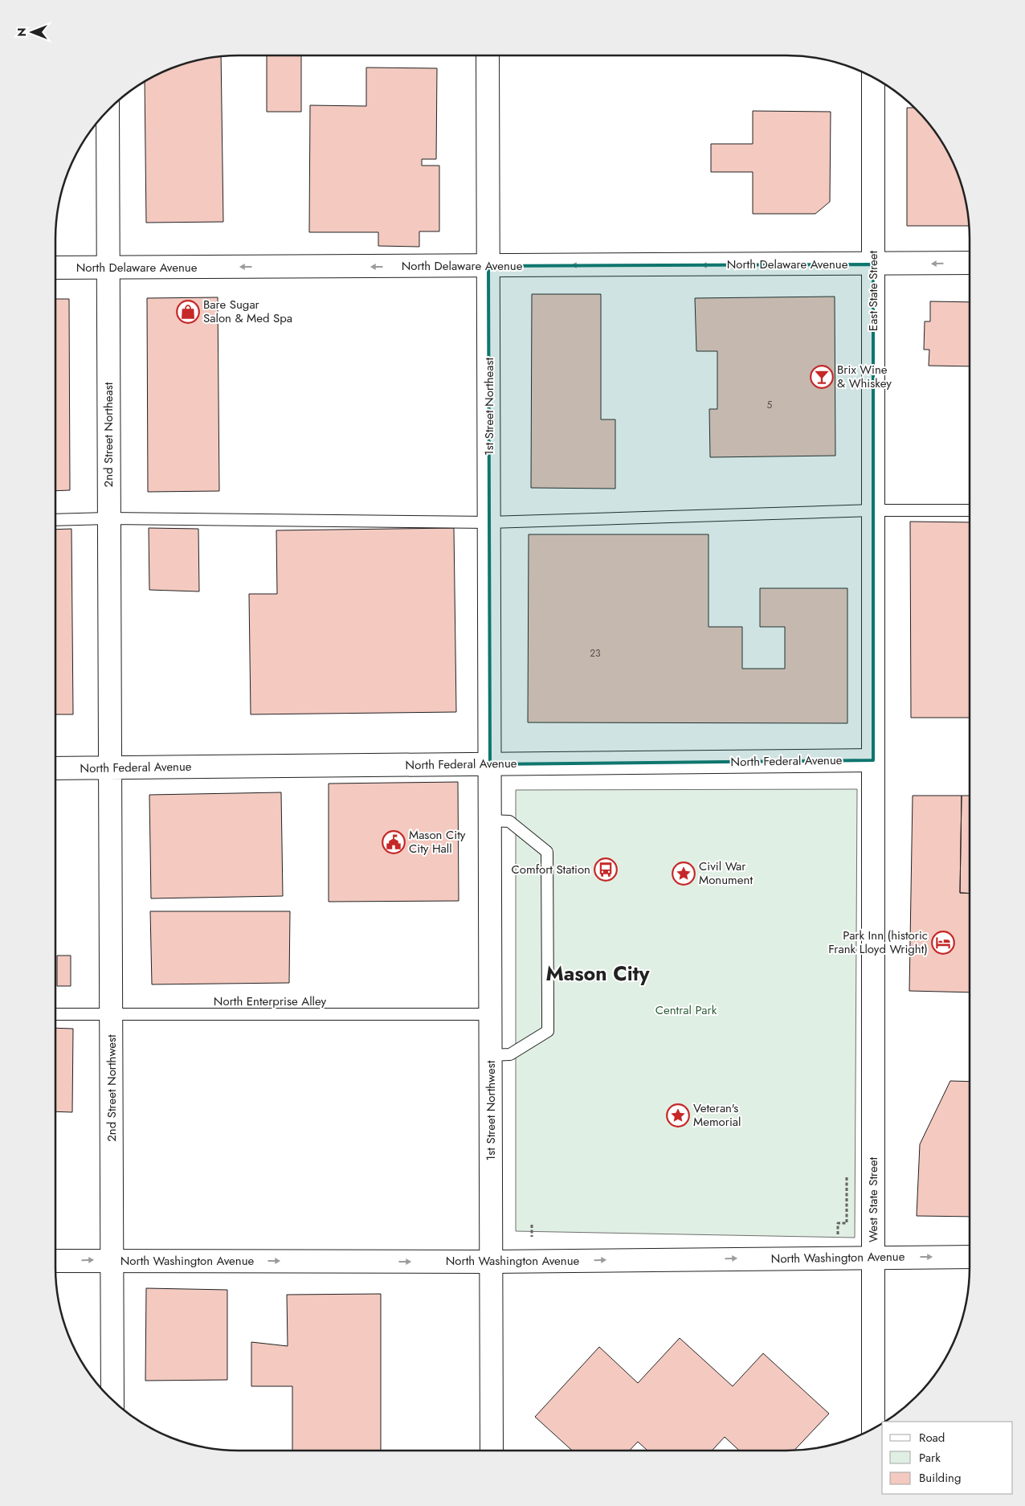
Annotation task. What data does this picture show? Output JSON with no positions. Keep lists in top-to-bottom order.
{
  "streets": {
    "main road": [
      "North Delaware Avenue",
      "East State Street",
      "1st Street Northeast",
      "2nd Street Northeast",
      "North Federal Avenue",
      "2nd Street Northwest",
      "1st Street Northwest",
      "West State Street",
      "North Washington Avenue"
    ],
    "lane": ["North Enterprise Alley"]
  },
  "crossings": [
    ["North Delaware Avenue", "East State Street"],
    ["North Delaware Avenue", "1st Street Northeast"],
    ["North Delaware Avenue", "2nd Street Northeast"],
    ["East State Street", "North Federal Avenue"],
    ["East State Street", "West State Street"],
    ["1st Street Northeast", "North Federal Avenue"],
    ["1st Street Northeast", "1st Street Northwest"],
    ["2nd Street Northeast", "North Federal Avenue"],
    ["2nd Street Northeast", "2nd Street Northwest"],
    ["North Federal Avenue", "2nd Street Northwest"],
    ["North Federal Avenue", "1st Street Northwest"],
    ["North Federal Avenue", "West State Street"],
    ["North Enterprise Alley", "2nd Street Northwest"],
    ["North Enterprise Alley", "1st Street Northwest"],
    ["2nd Street Northwest", "North Washington Avenue"],
    ["1st Street Northwest", "North Washington Avenue"],
    ["West State Street", "North Washington Avenue"]
  ],
  "one_way": ["North Delaware Avenue", "North Washington Avenue"],
  "districts": ["Mason City"],
  "parks": ["Central Park"],
  "places": {
    "shop": ["Bare Sugar Salon & Med Spa"],
    "bar": ["Brix Wine & Whiskey"],
    "public building": ["Mason City City Hall"],
    "bus stop": ["Comfort Station"],
    "place": ["Civil War Monument", "Veteran's Memorial"],
    "hotel": ["Park Inn (historic Frank Lloyd Wright)"]
  },
  "house_numbers": ["5", "23"],
  "legend": ["Road", "Park", "Building"],
  "north": "left"
}
